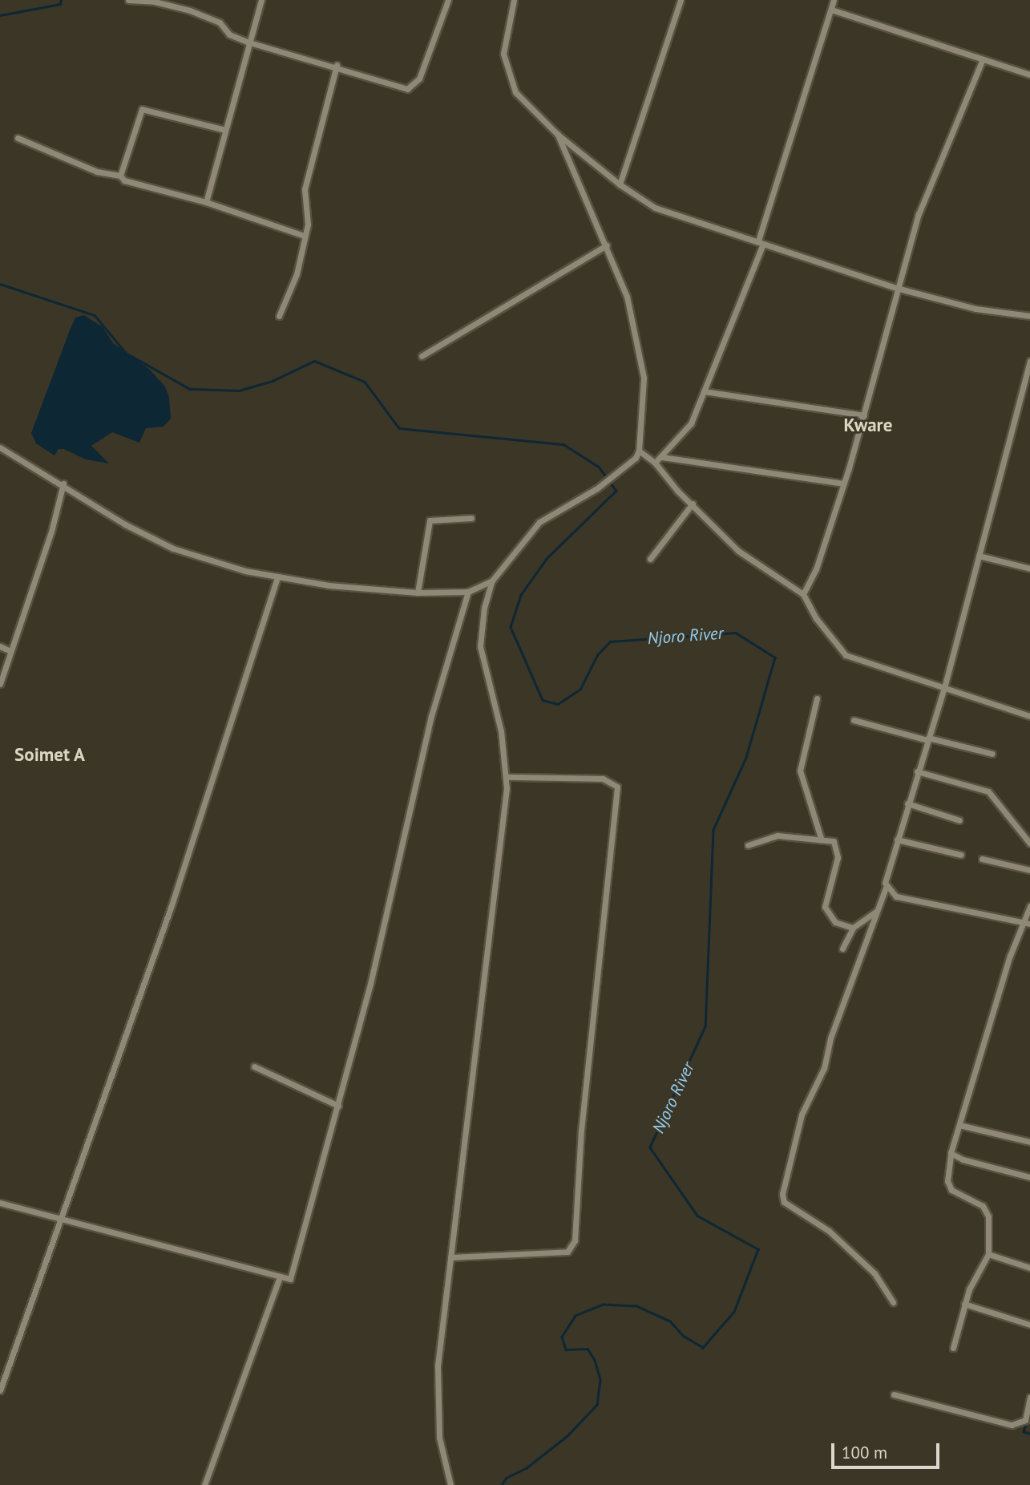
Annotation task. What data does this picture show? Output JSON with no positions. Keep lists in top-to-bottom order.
{
  "districts": ["Kware", "Soimet A"],
  "water": ["Njoro River"],
  "scale_bar": "100 m"
}
